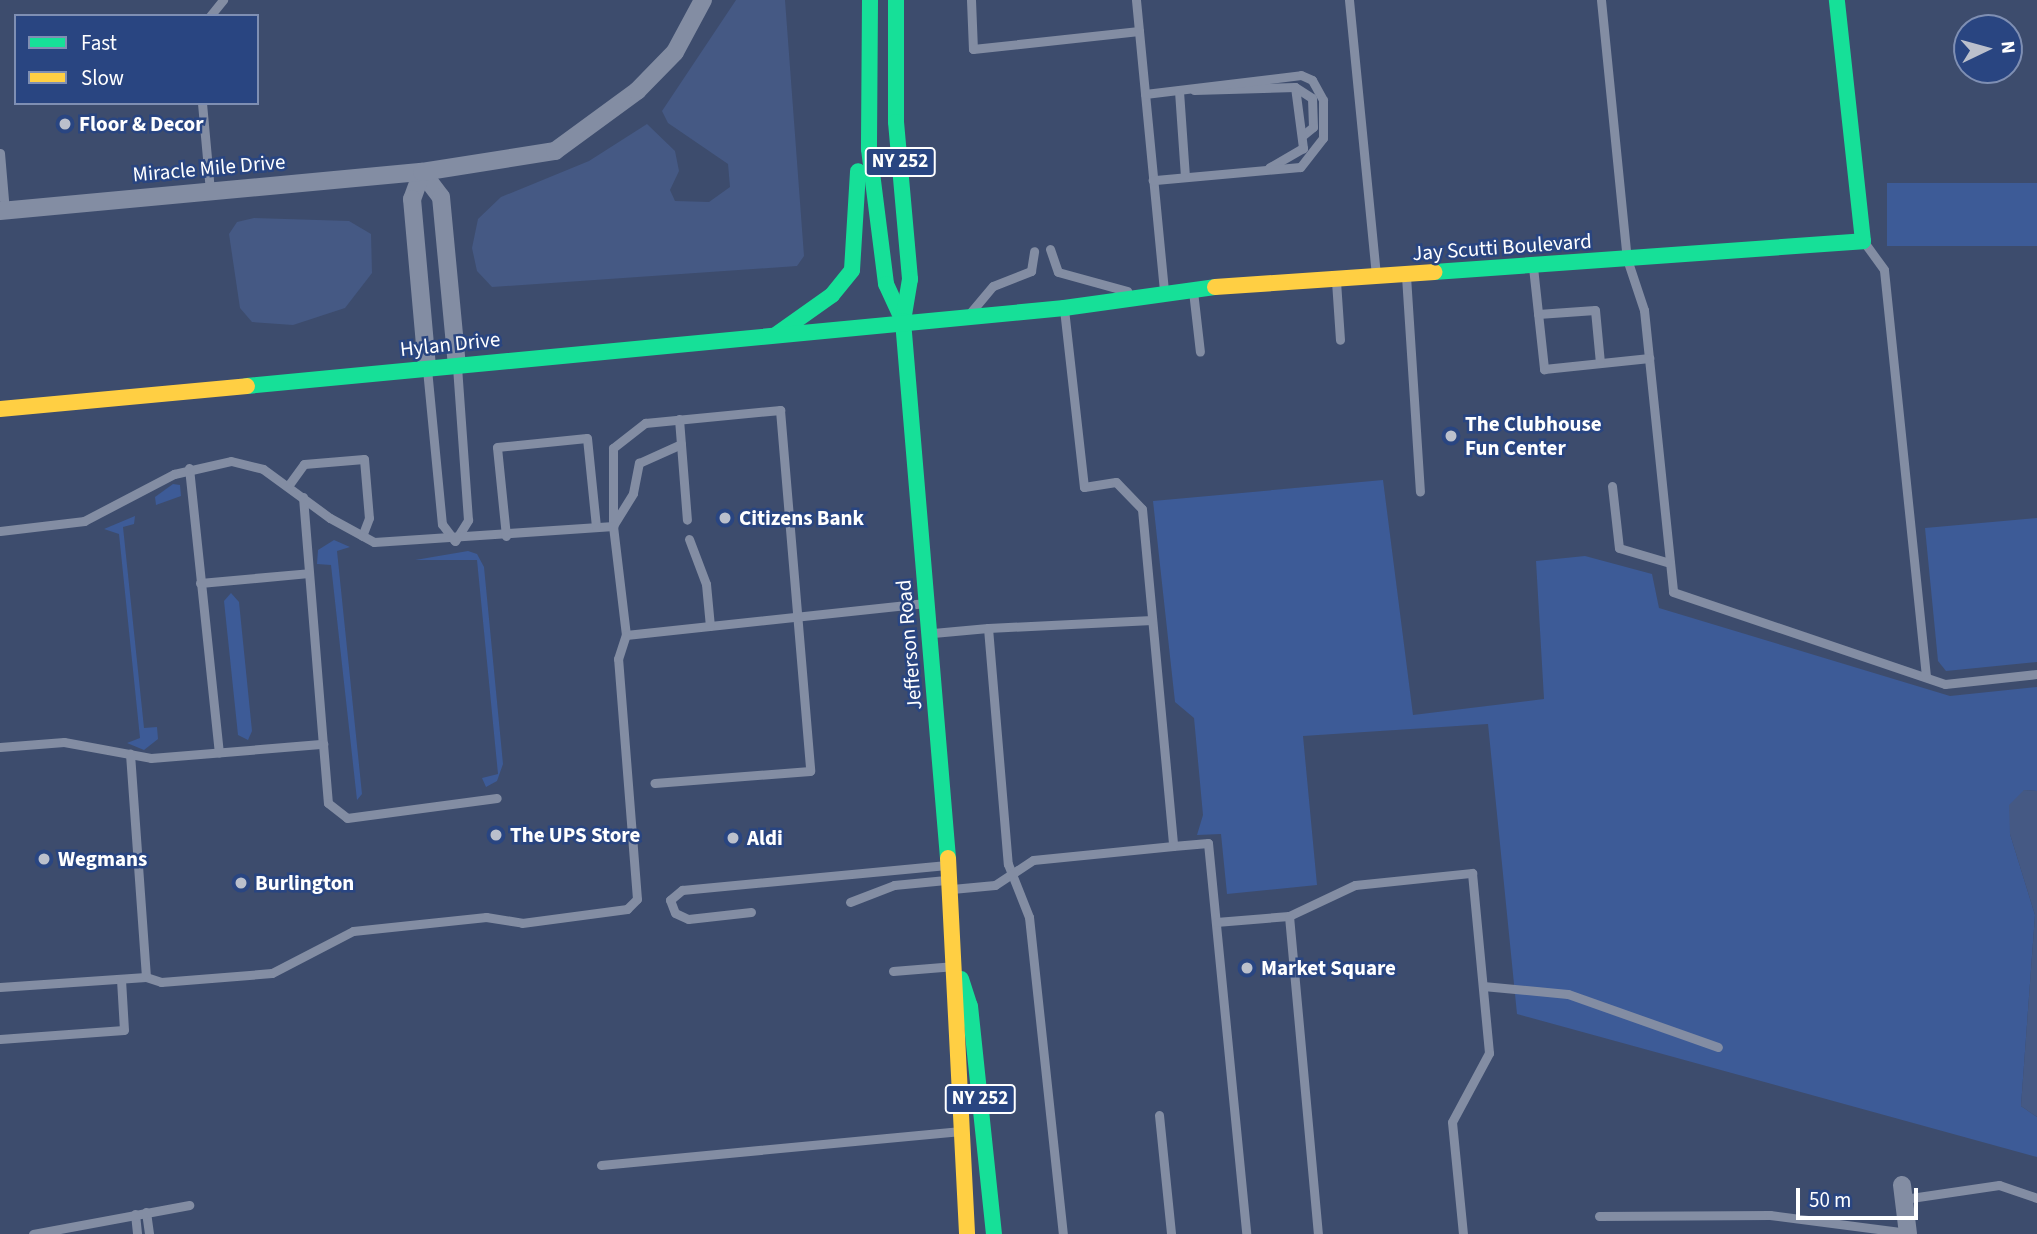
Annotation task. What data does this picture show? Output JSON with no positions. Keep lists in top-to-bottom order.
{
  "streets": {
    "main road": [
      "NY 252",
      "Jay Scutti Boulevard",
      "Hylan Drive",
      "Jefferson Road"
    ],
    "street": ["Miracle Mile Drive"]
  },
  "crossings": [
    ["Jay Scutti Boulevard", "Hylan Drive"],
    ["Jay Scutti Boulevard", "Jefferson Road"],
    ["Hylan Drive", "Jefferson Road"]
  ],
  "places": [
    "Floor & Decor",
    "The Clubhouse Fun Center",
    "Citizens Bank",
    "The UPS Store",
    "Aldi",
    "Wegmans",
    "Burlington",
    "Market Square"
  ],
  "legend": ["Fast", "Slow"],
  "scale_bar": "50 m",
  "north": "right"
}
